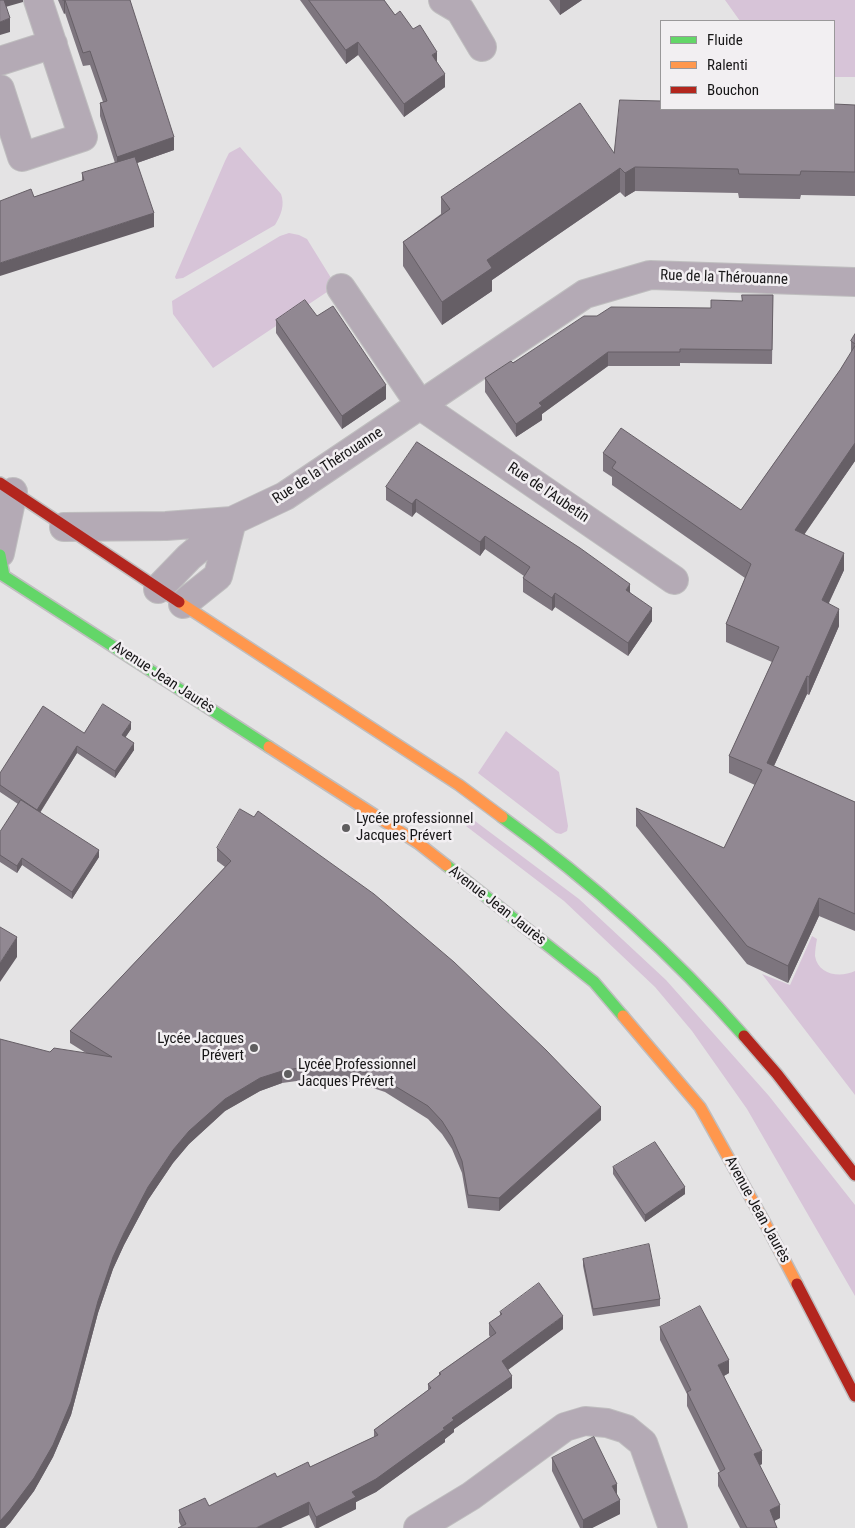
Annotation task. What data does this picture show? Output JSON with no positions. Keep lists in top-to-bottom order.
{
  "streets": {
    "street": ["Rue de la Thérouanne", "Rue de l'Aubetin", "Avenue Jean Jaurès"]
  },
  "crossings": [
    ["Rue de la Thérouanne", "Rue de l'Aubetin"],
    ["Rue de la Thérouanne", "Avenue Jean Jaurès"]
  ],
  "places": ["Lycée professionnel Jacques Prévert", "Lycée Jacques Prévert", "Lycée Professionnel Jacques Prévert"],
  "legend": ["Fluide", "Ralenti", "Bouchon"]
}
